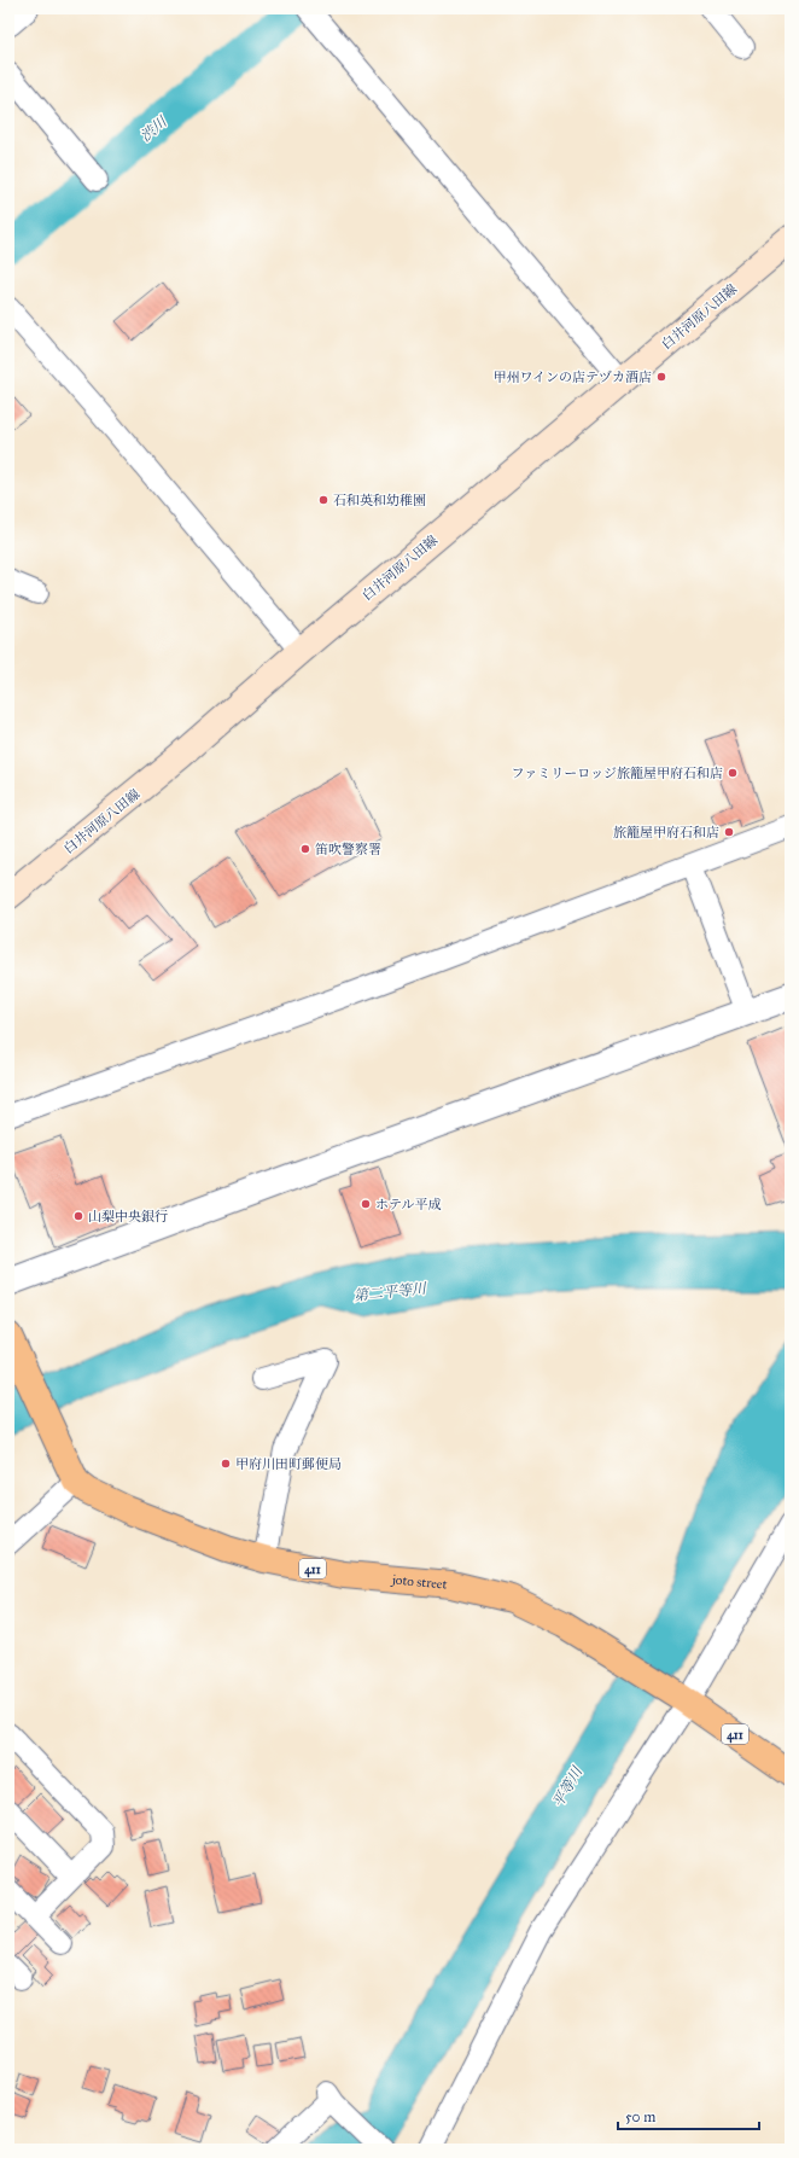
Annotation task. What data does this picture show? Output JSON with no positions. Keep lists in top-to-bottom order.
{
  "streets": {
    "highway": ["411", "joto street"],
    "main road": ["白井河原八田線"]
  },
  "water": ["渋川", "第二平等川", "平等川"],
  "places": [
    "甲州ワインの店テヅカ酒店",
    "石和英和幼稚園",
    "ファミリーロッジ旅籠屋甲府石和店",
    "旅籠屋甲府石和店",
    "笛吹警察署",
    "ホテル平成",
    "山梨中央銀行",
    "甲府川田町郵便局"
  ],
  "scale_bar": "50 m"
}
